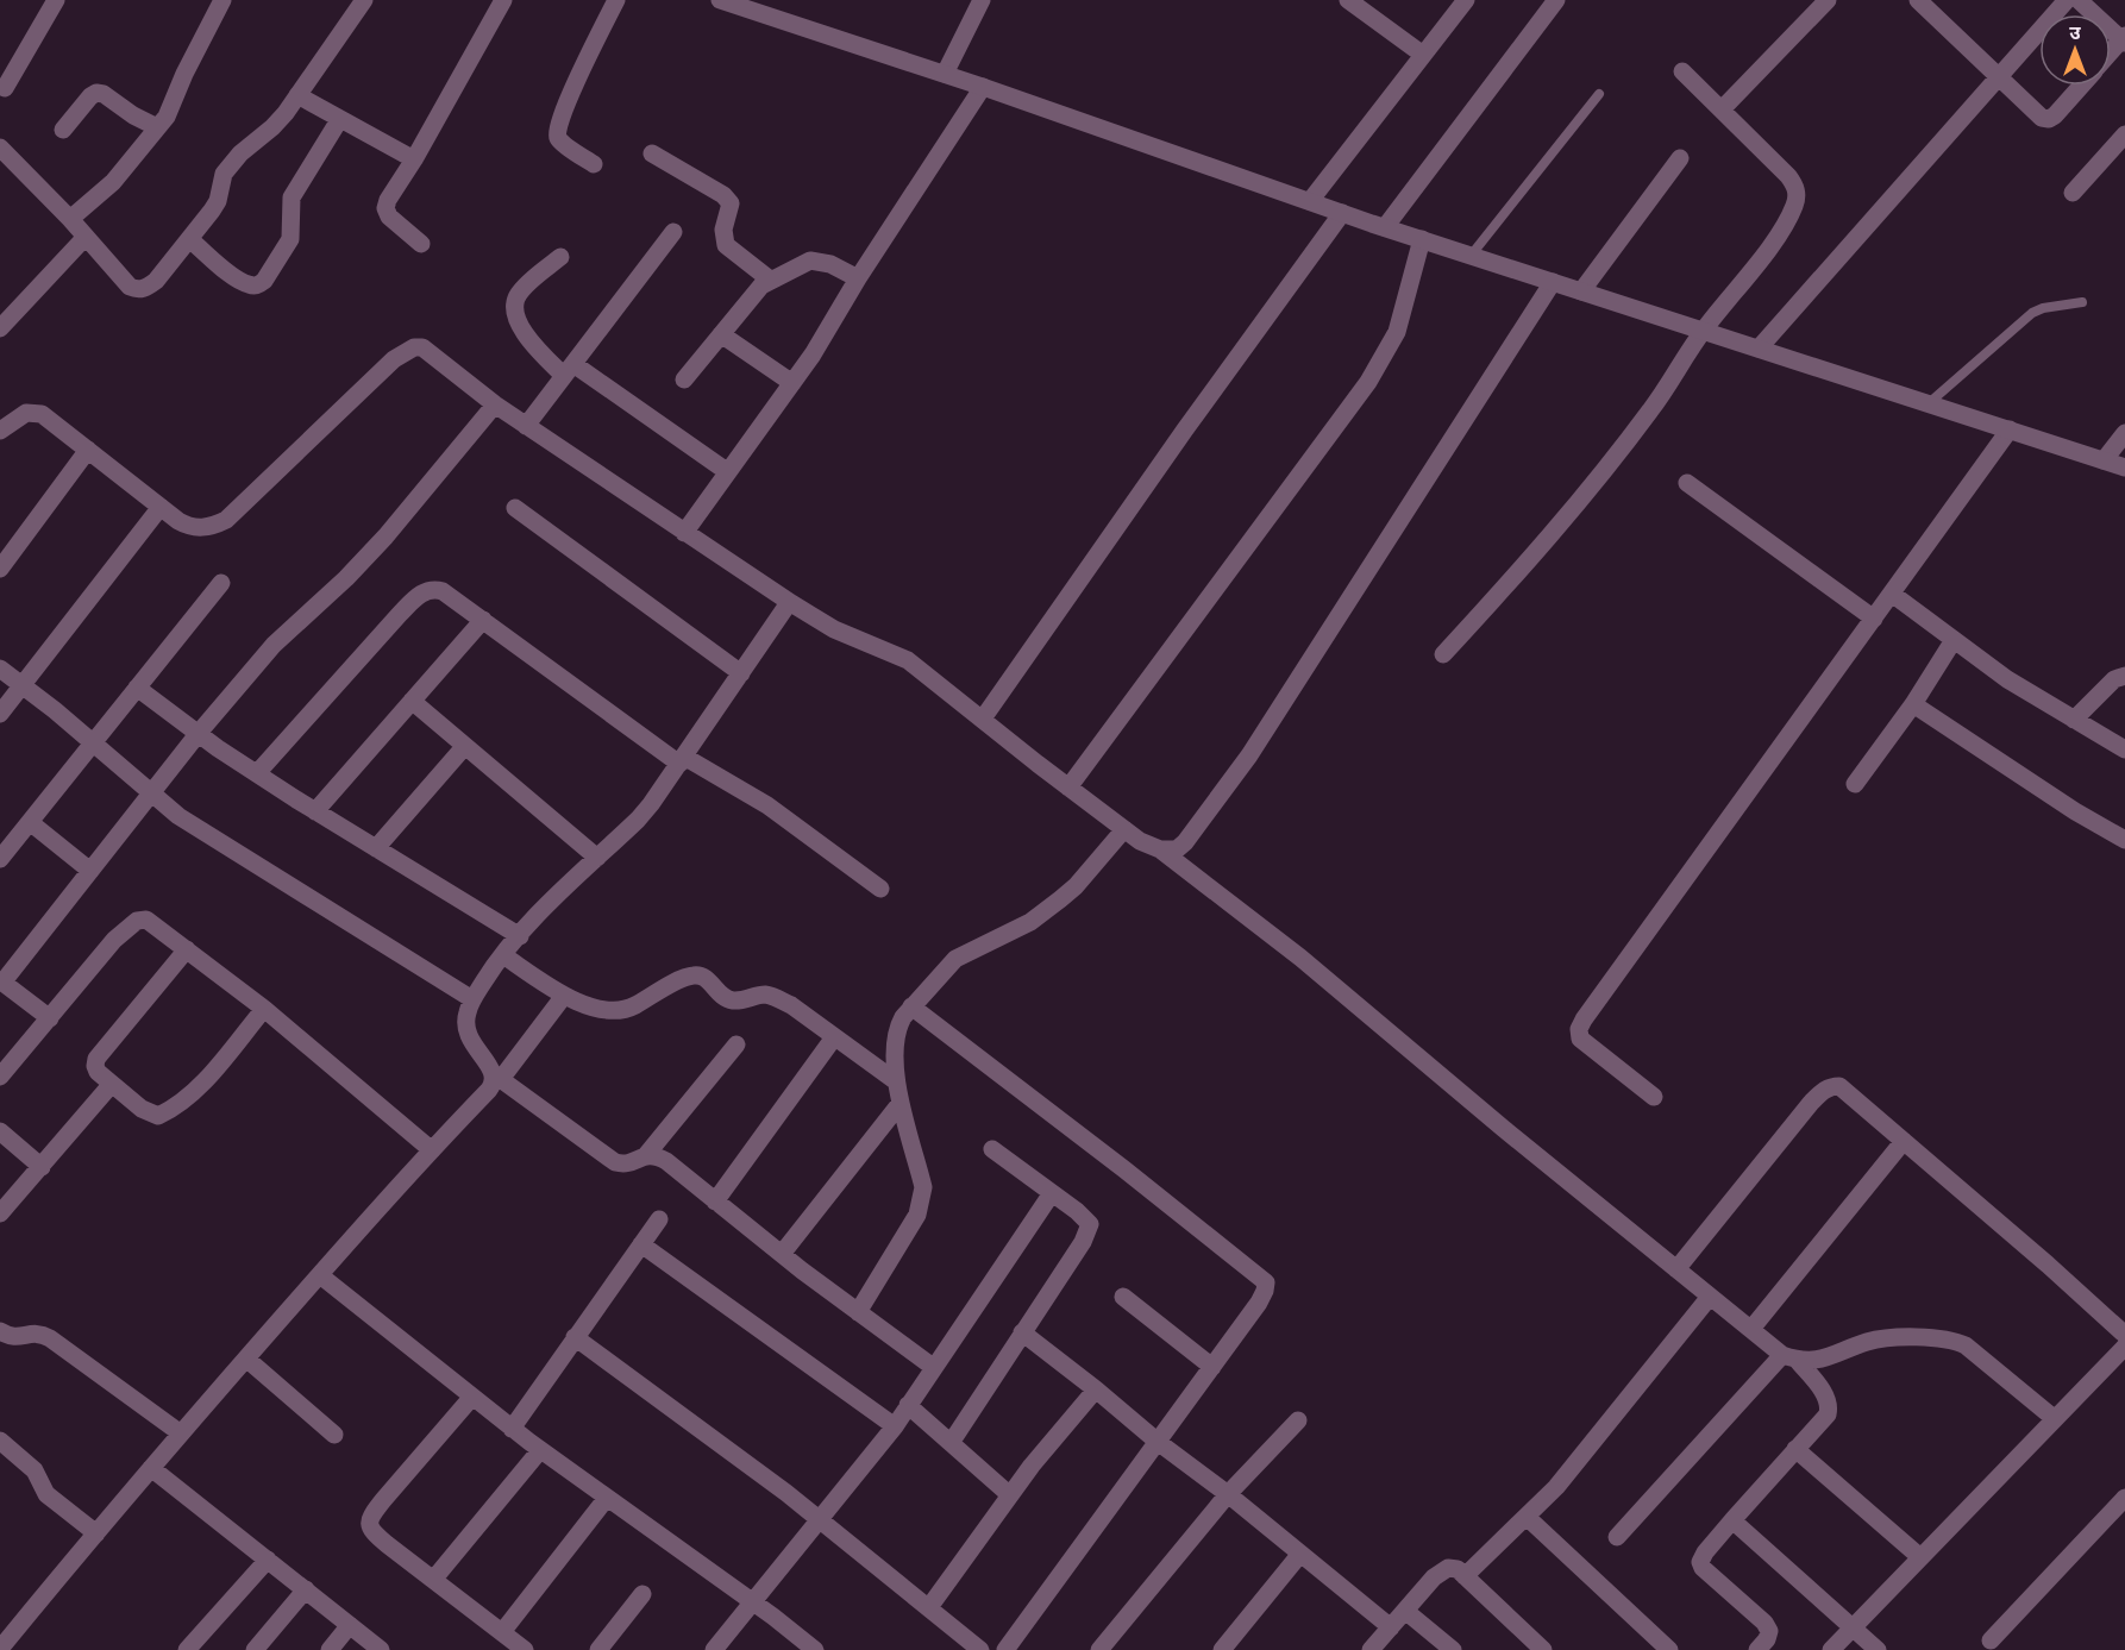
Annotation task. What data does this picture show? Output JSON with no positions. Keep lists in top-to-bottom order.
{
  "north": "top"
}
